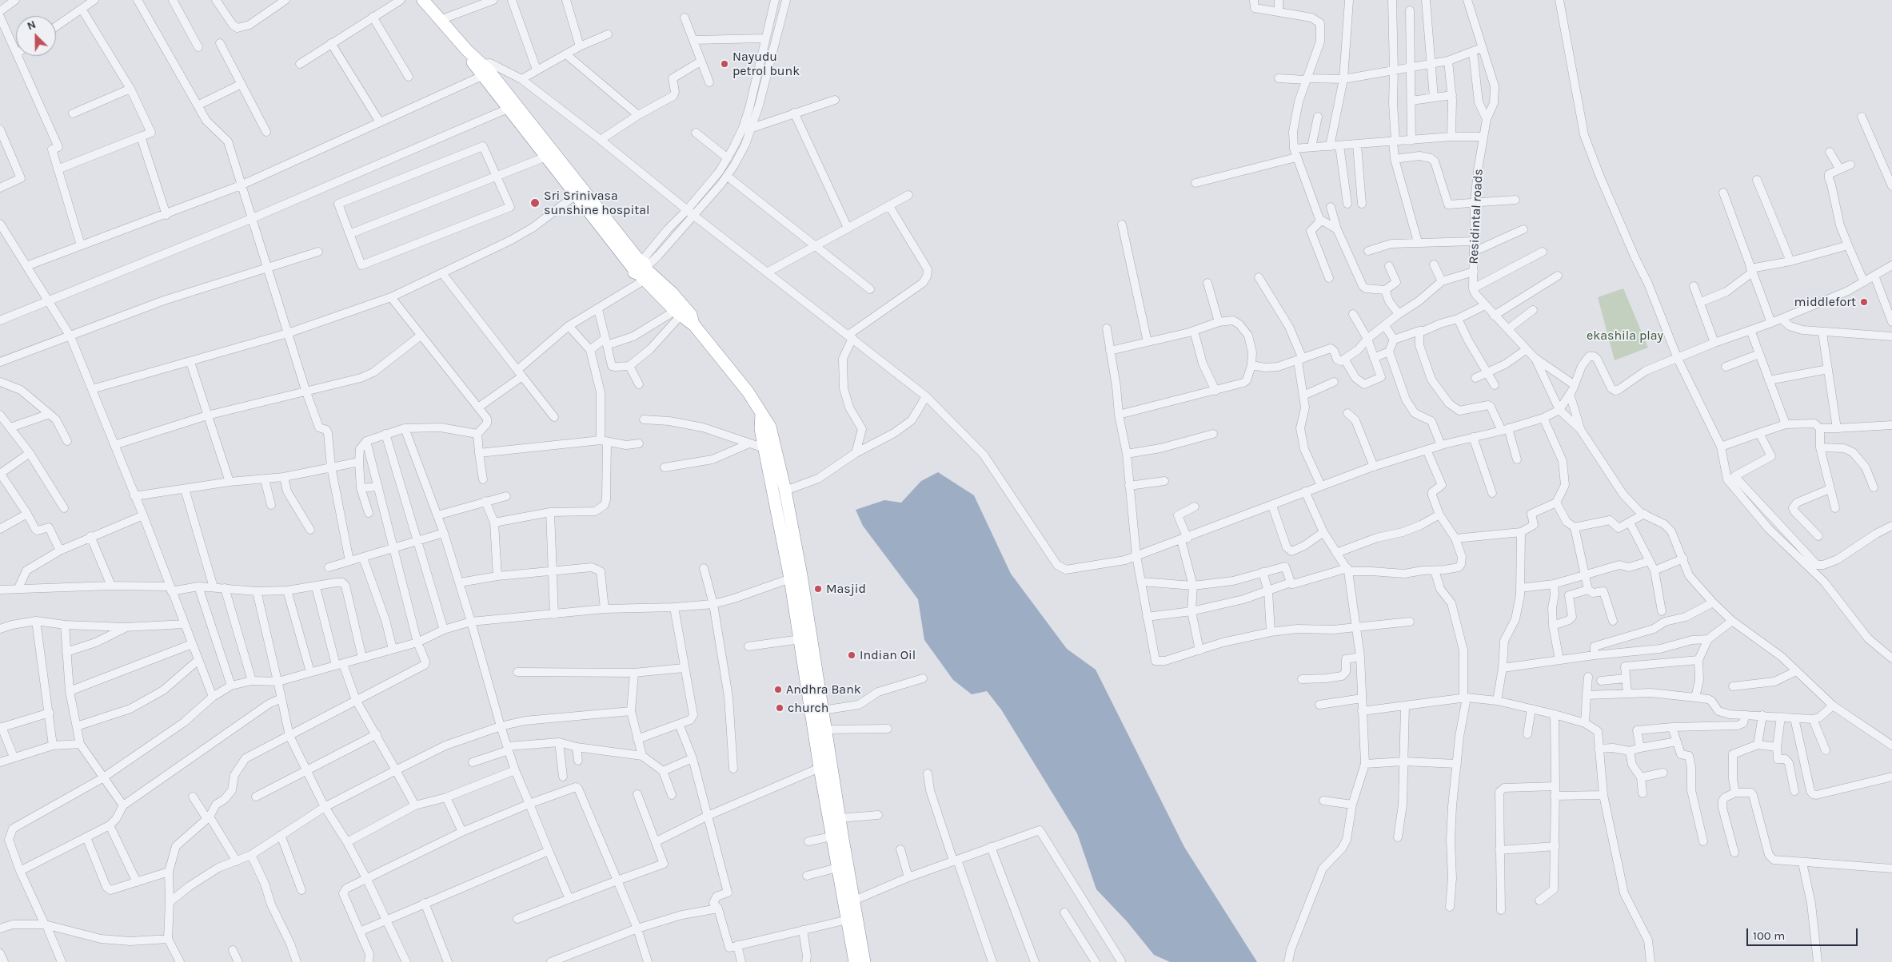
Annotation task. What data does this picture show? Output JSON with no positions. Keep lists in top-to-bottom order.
{
  "streets": {
    "street": ["Residintal roads"]
  },
  "parks": ["ekashila play"],
  "places": [
    "Nayudu petrol bunk",
    "Sri Srinivasa sunshine hospital",
    "middlefort",
    "Masjid",
    "Indian Oil",
    "Andhra Bank",
    "church"
  ],
  "scale_bar": "100 m",
  "north": "top left"
}
